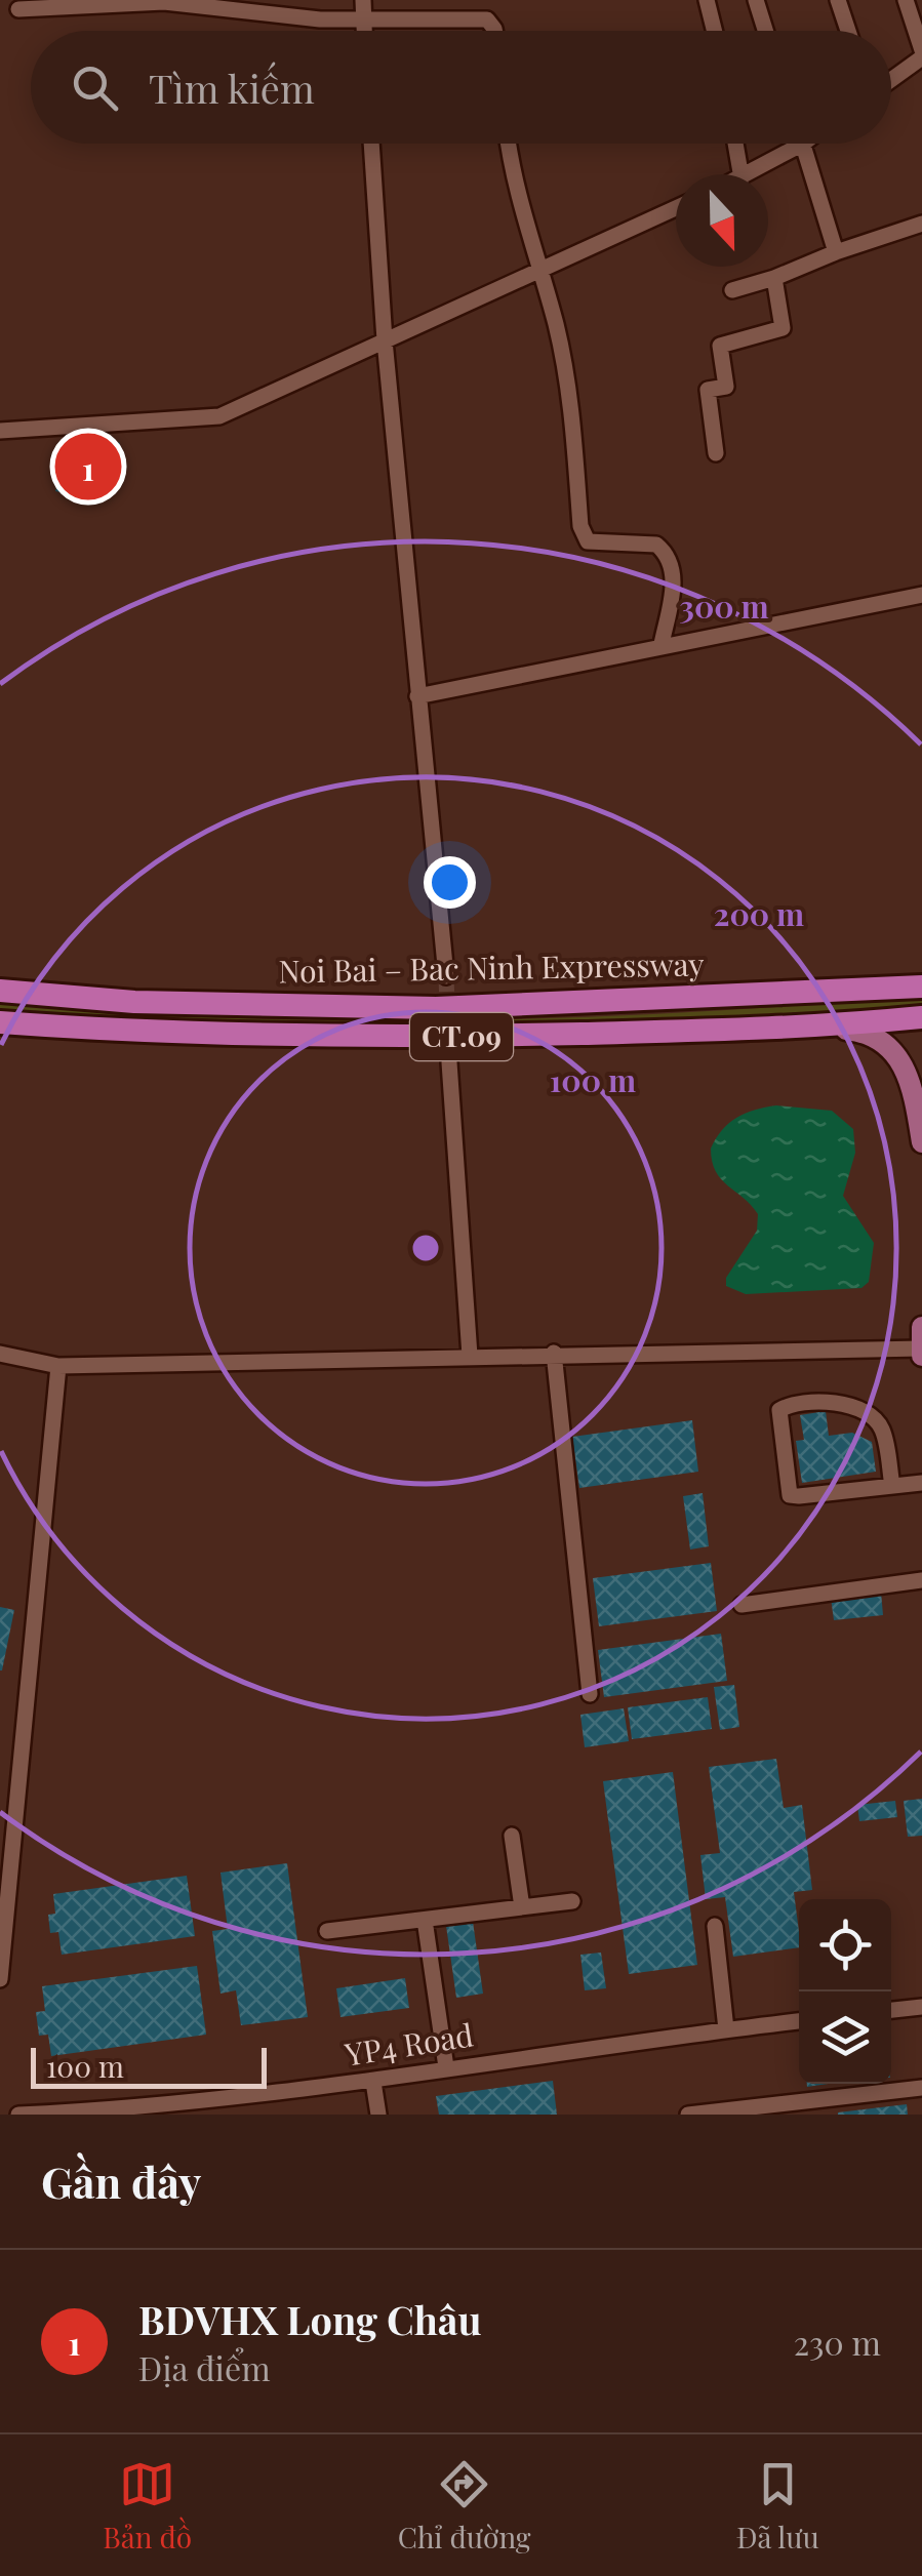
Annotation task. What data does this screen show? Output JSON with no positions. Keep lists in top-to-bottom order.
{
  "streets": {
    "highway": ["Noi Bai – Bac Ninh Expressway", "CT.09"],
    "street": ["YP4 Road"]
  },
  "scale_bar": "100 m",
  "north": "bottom",
  "page": {
    "search": "Tìm kiếm",
    "pins": "1",
    "scale": "100 m",
    "heading": "Gần đây",
    "list": [
      {
        "mark": "1",
        "name": "BDVHX Long Châu",
        "note": "Địa điểm",
        "value": "230 m"
      }
    ],
    "nav": ["Bản đồ", "Chỉ đường", "Đã lưu"]
  },
  "rings": ["300 m", "200 m", "100 m"]
}
